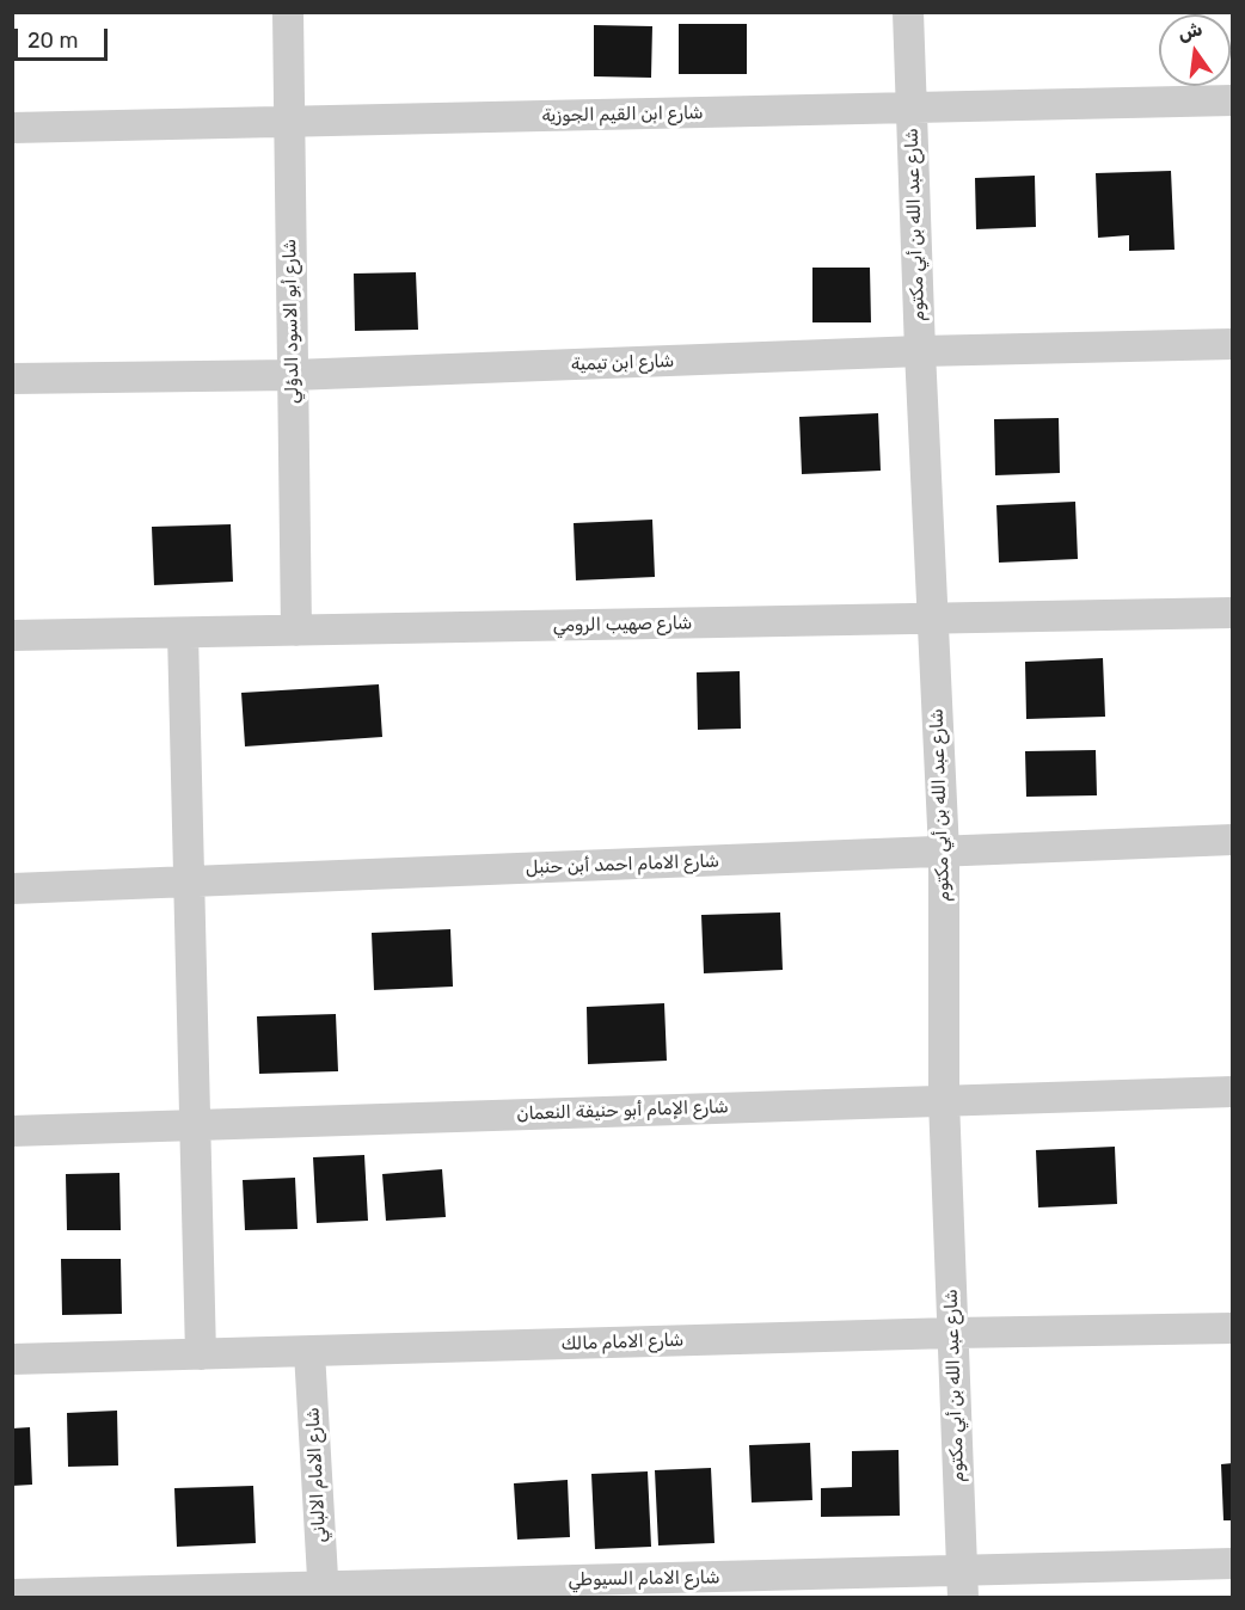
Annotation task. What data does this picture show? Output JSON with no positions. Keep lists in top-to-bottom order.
{
  "streets": {
    "street": [
      "شارع ابن القيم الجوزية",
      "شارع عبد الله بن أبي مكتوم",
      "شارع أبو الاسود الدؤلي",
      "شارع ابن تيمية",
      "شارع صهيب الرومي",
      "شارع الامام احمد أبن حنبل",
      "شارع الإمام أبو حنيفة النعمان",
      "شارع الامام مالك",
      "شارع الامام الالباني",
      "شارع الامام السيوطي"
    ]
  },
  "crossings": [
    ["شارع ابن القيم الجوزية", "شارع عبد الله بن أبي مكتوم"],
    ["شارع ابن القيم الجوزية", "شارع أبو الاسود الدؤلي"],
    ["شارع عبد الله بن أبي مكتوم", "شارع ابن تيمية"],
    ["شارع عبد الله بن أبي مكتوم", "شارع صهيب الرومي"],
    ["شارع عبد الله بن أبي مكتوم", "شارع الامام احمد أبن حنبل"],
    ["شارع عبد الله بن أبي مكتوم", "شارع الإمام أبو حنيفة النعمان"],
    ["شارع عبد الله بن أبي مكتوم", "شارع الامام مالك"],
    ["شارع عبد الله بن أبي مكتوم", "شارع الامام السيوطي"],
    ["شارع أبو الاسود الدؤلي", "شارع ابن تيمية"],
    ["شارع أبو الاسود الدؤلي", "شارع صهيب الرومي"],
    ["شارع الامام مالك", "شارع الامام الالباني"],
    ["شارع الامام الالباني", "شارع الامام السيوطي"]
  ],
  "scale_bar": "20 m",
  "north": "top"
}
